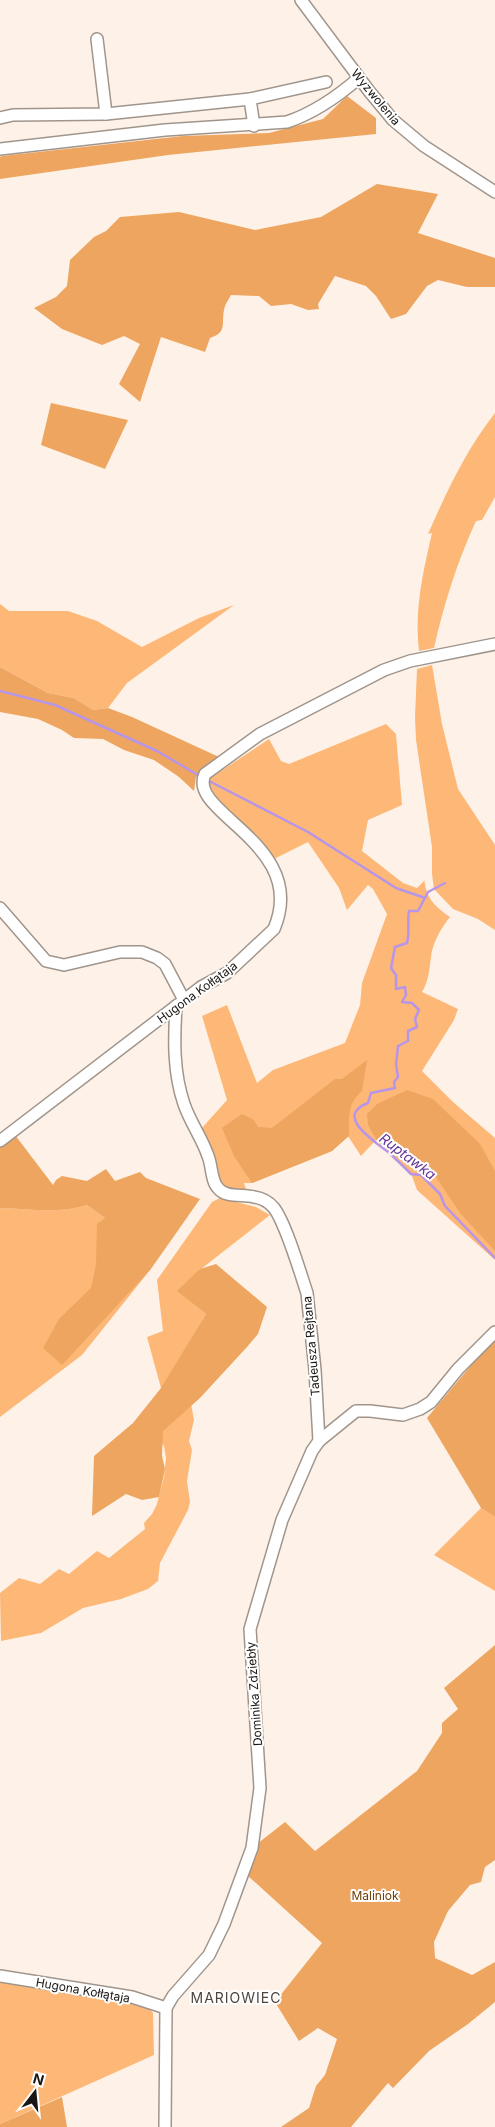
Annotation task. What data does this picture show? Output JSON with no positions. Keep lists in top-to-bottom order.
{
  "streets": {
    "street": [
      "Wyzwolenia",
      "Hugona Kołłątaja",
      "Tadeusza Rejtana",
      "Dominika Zdziebły"
    ]
  },
  "crossings": [
    ["Hugona Kołłątaja", "Tadeusza Rejtana"],
    ["Hugona Kołłątaja", "Dominika Zdziebły"],
    ["Tadeusza Rejtana", "Dominika Zdziebły"]
  ],
  "districts": ["MARIOWIEC"],
  "water": ["Ruptawka"],
  "parks": ["Maliniok"],
  "north": "top"
}
